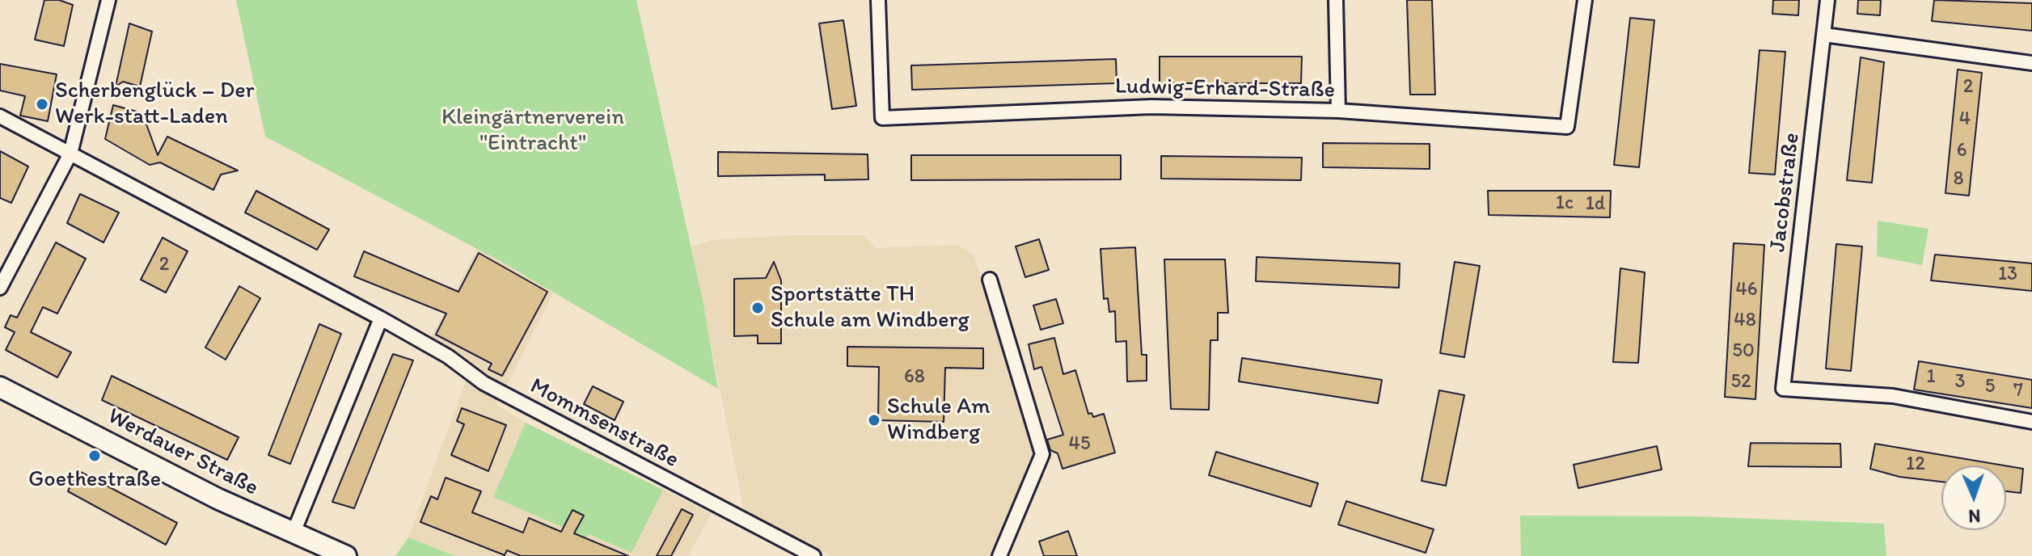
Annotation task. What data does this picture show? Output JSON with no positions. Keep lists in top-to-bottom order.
{
  "streets": {
    "main road": ["Werdauer Straße"],
    "street": ["Ludwig-Erhard-Straße", "Jacobstraße", "Mommsenstraße"]
  },
  "parks": ["Kleingärtnerverein \"Eintracht\""],
  "places": [
    "Scherbenglück – Der Werk-statt-Laden",
    "Sportstätte TH Schule am Windberg",
    "Schule Am Windberg",
    "Goethestraße"
  ],
  "house_numbers": [
    "2",
    "4",
    "6",
    "8",
    "1c",
    "1d",
    "2",
    "13",
    "46",
    "48",
    "50",
    "68",
    "1",
    "52",
    "3",
    "5",
    "7",
    "45",
    "12"
  ],
  "north": "bottom"
}
